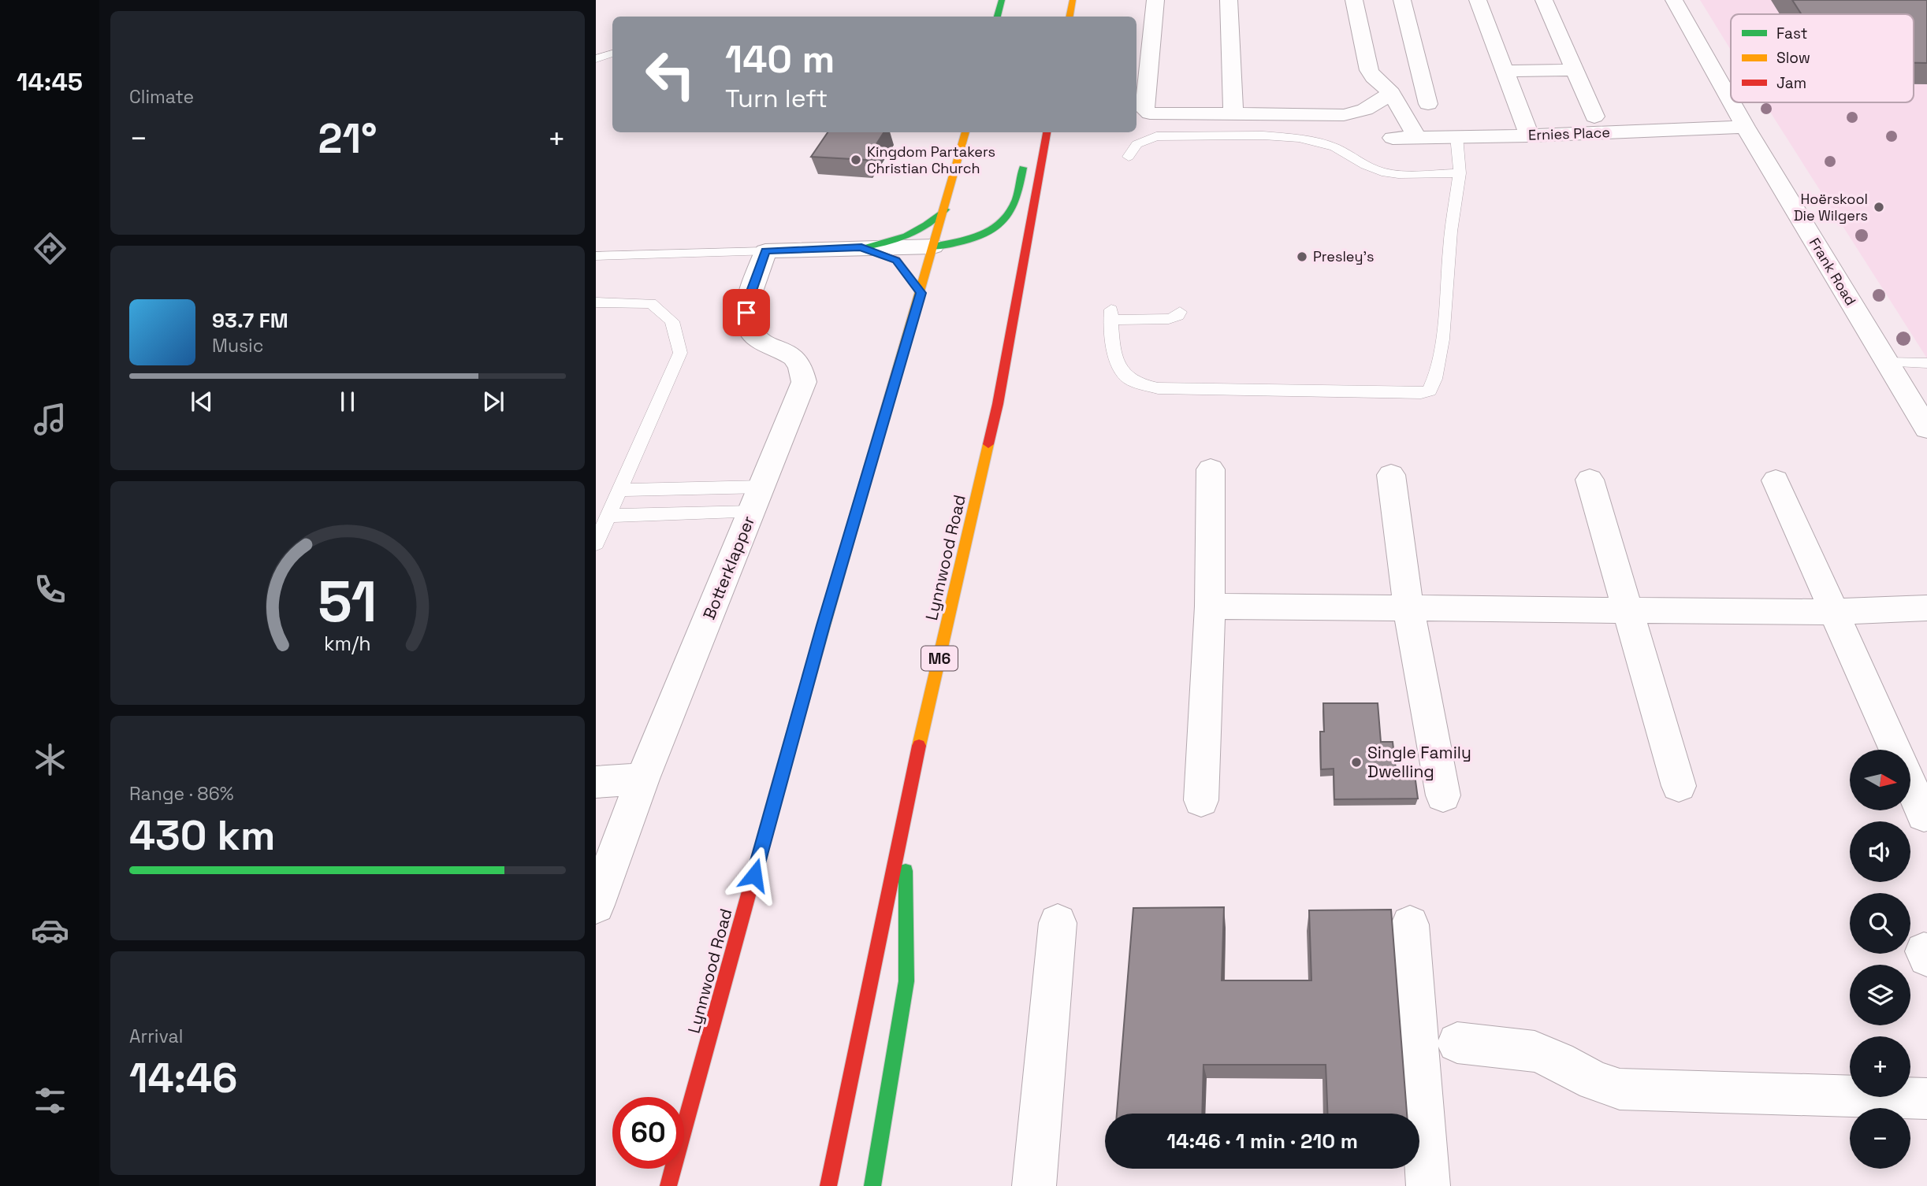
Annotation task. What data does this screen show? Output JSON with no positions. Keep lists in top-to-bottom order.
{
  "streets": {
    "main road": ["Lynnwood Road", "M6"],
    "street": ["Ernies Place", "Frank Road", "Botterklapper"]
  },
  "crossings": [
    ["Ernies Place", "Frank Road"]
  ],
  "places": [
    "Kingdom Partakers Christian Church",
    "Hoërskool Die Wilgers",
    "Presley's",
    "Single Family Dwelling"
  ],
  "legend": ["Fast", "Slow", "Jam"],
  "north": "right",
  "page": {
    "tabs": "14:45",
    "tile": [
      "Climate",
      ["Range · 86%", "430 km"],
      ["Arrival", "14:46"]
    ],
    "turn": ["140 m", "Turn left"],
    "heat": ["−", "21°", "+"],
    "song": ["93.7 FM", "Music"],
    "map_buttons": ["+", "−"],
    "limit": "60",
    "trip": "14:46 · 1 min · 210 m",
    "gauge": ["51", "km/h"]
  }
}
